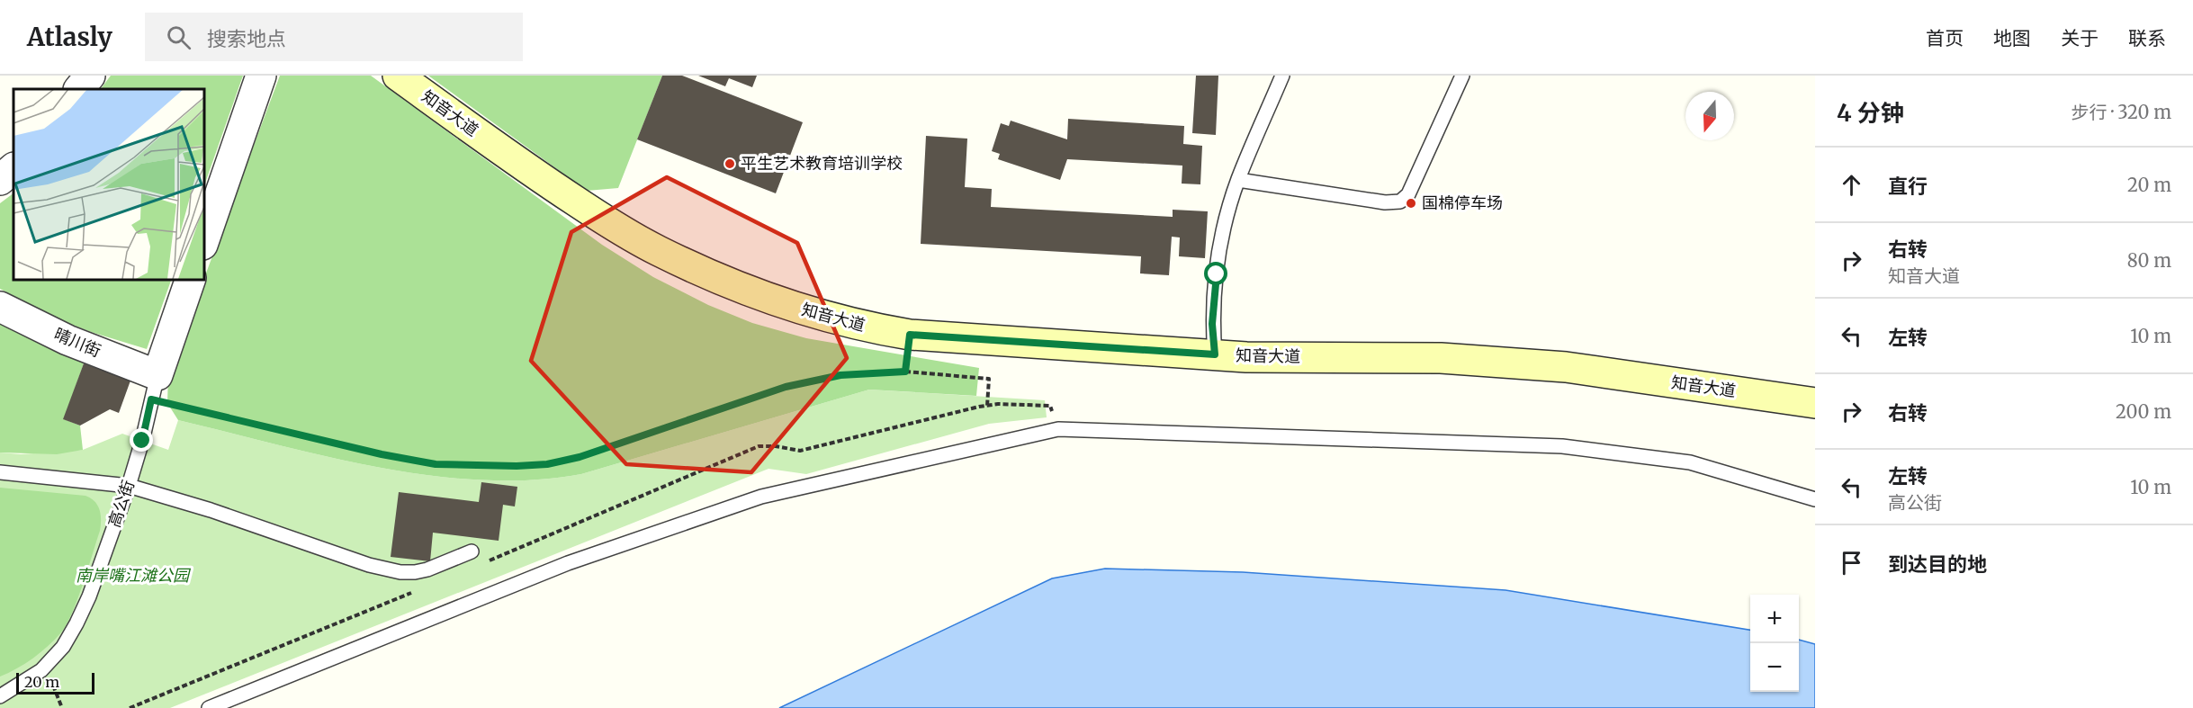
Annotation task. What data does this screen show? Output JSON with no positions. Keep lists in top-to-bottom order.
{
  "streets": {
    "main road": ["知音大道"],
    "street": ["晴川街", "高公街"]
  },
  "crossings": [
    ["晴川街", "高公街"]
  ],
  "parks": ["南岸嘴江滩公园"],
  "places": ["平生艺术教育培训学校", "国棉停车场"],
  "scale_bar": "20 m",
  "north": "bottom",
  "page": {
    "header": "Atlasly",
    "search": "搜索地点",
    "nav": [
      "首页",
      "地图",
      "关于",
      "联系"
    ],
    "heading": ["4 分钟", "步行 · 320 m"],
    "list": [
      ["直行", "20 m"],
      ["右转", "知音大道", "80 m"],
      ["左转", "10 m"],
      ["右转", "200 m"],
      ["左转", "高公街", "10 m"],
      "到达目的地"
    ],
    "map_buttons": ["+", "−"],
    "scale": "20 m"
  }
}
